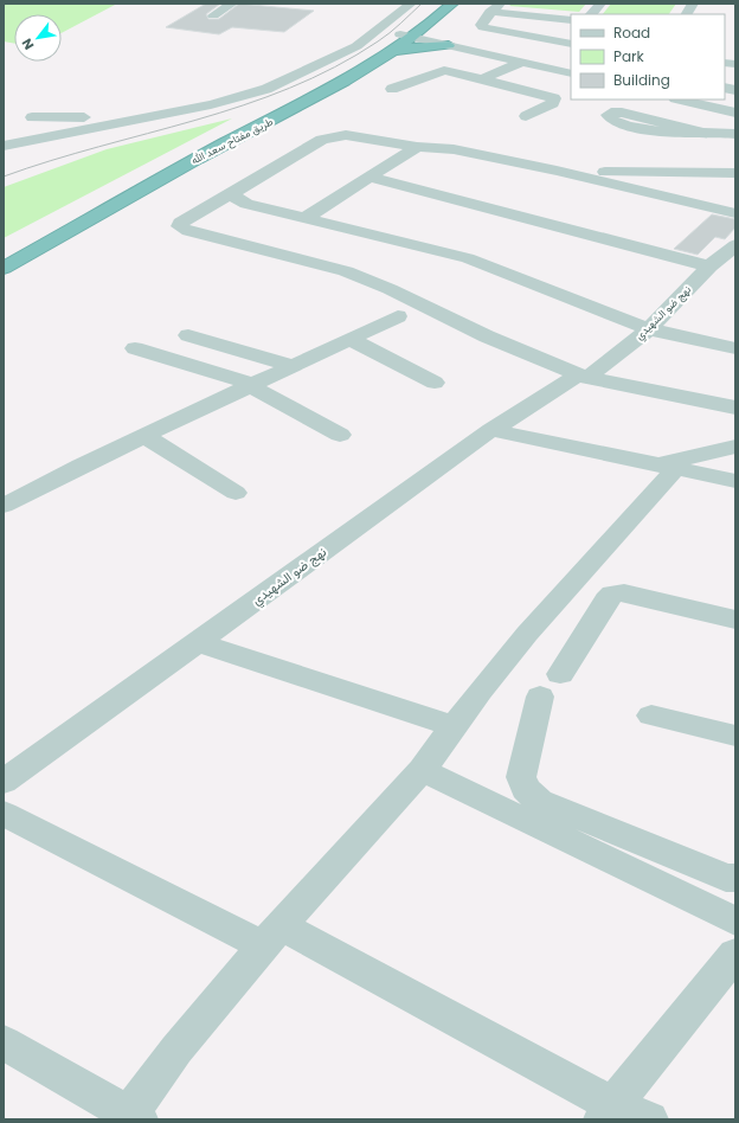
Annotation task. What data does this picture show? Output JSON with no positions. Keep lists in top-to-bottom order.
{
  "streets": {
    "highway": ["طريق مفتاح سعد الله"],
    "street": ["نهج ضو الشهيدي"]
  },
  "legend": ["Road", "Park", "Building"],
  "north": "bottom left"
}
